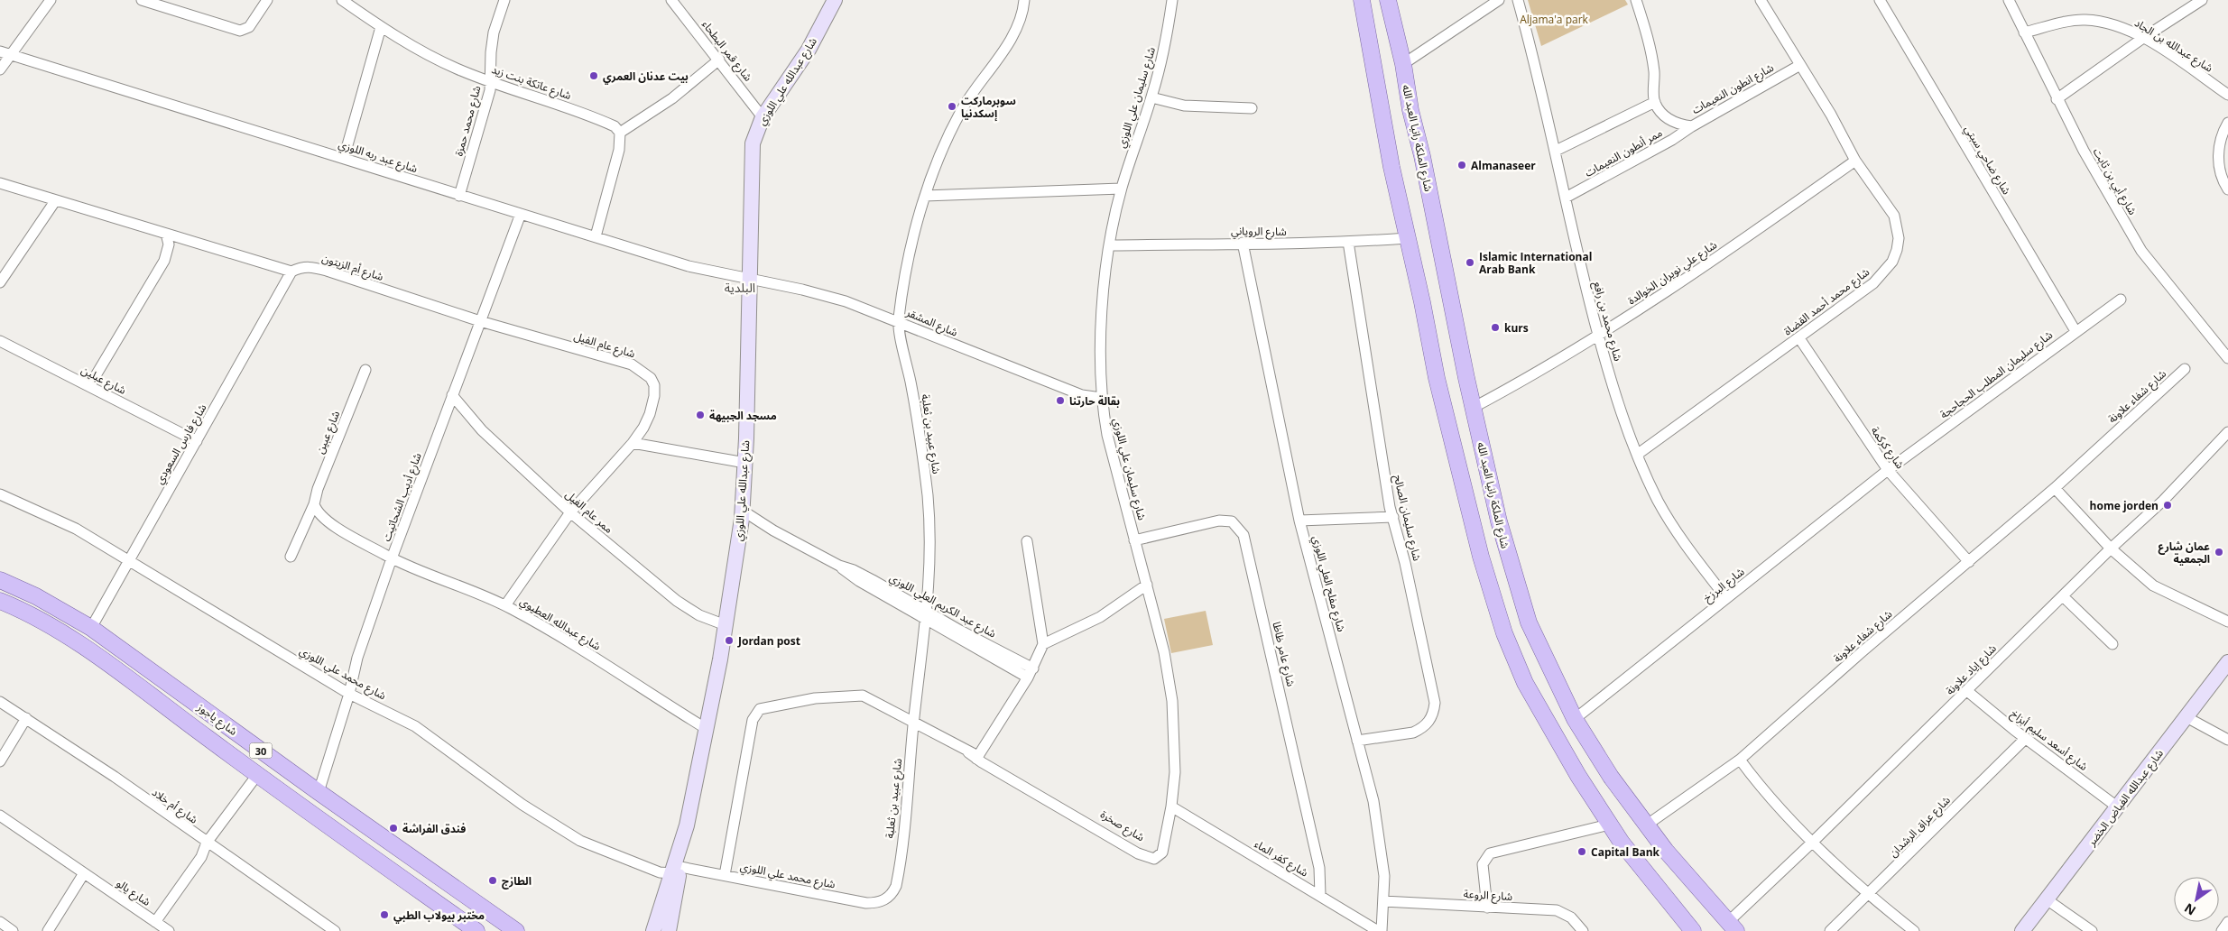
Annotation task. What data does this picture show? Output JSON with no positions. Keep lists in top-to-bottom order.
{
  "streets": {
    "main road": ["شارع الملكة رانيا العبد الله", "شارع ياجوز", "30"],
    "street": [
      "شارع عبدالله بن الجاد",
      "شارع قمر البطحاء",
      "شارع عبدالله علي اللوزي",
      "شارع عاتكة بنت زيد",
      "شارع انطون النعيمات",
      "شارع سليمان علي اللوزي",
      "شارع محمد حمزة",
      "ممر أنطون النعيمات",
      "شارع عبد ربه اللوزي",
      "شارع ضاحي سبتي",
      "شارع أبي بن ثابت",
      "شارع الروياني",
      "شارع أم الزيتون",
      "شارع علي نويران الخوالدة",
      "شارع محمد أحمد القضاة",
      "شارع محمد بن رافع",
      "شارع المشقر",
      "شارع عام الفيل",
      "شارع سليمان المطلب الحجاحجة",
      "شارع عبلين",
      "شارع شفاء علاونة",
      "شارع عبين",
      "شارع عبيد بن ثعلبة",
      "شارع فارس السعودي",
      "شارع كركمة",
      "شارع أديب الشحاتيت",
      "ممر عام الفيل",
      "شارع سليمان الصالح",
      "شارع مفلح العلي اللوزي",
      "شارع البرزخ",
      "شارع عبد الكريم العلي اللوزي",
      "شارع عبدالله العطيوي",
      "شارع عامر ظاظا",
      "شارع إياد علاونة",
      "شارع محمد علي اللوزي",
      "شارع أسعد سليم أبزاخ",
      "شارع عبدالله الفياض الخضر",
      "شارع أم خلاد",
      "شارع صخرة",
      "شارع عراق الرشدان",
      "شارع كفر الماء",
      "شارع يالو",
      "شارع الروعة"
    ]
  },
  "crossings": [
    ["شارع عبدالله بن الجاد", "شارع أبي بن ثابت"],
    ["شارع قمر البطحاء", "شارع عبدالله علي اللوزي"],
    ["شارع عبدالله علي اللوزي", "شارع عبد ربه اللوزي"],
    ["شارع عبدالله علي اللوزي", "شارع المشقر"],
    ["شارع عبدالله علي اللوزي", "ممر عام الفيل"],
    ["شارع عبدالله علي اللوزي", "شارع عبد الكريم العلي اللوزي"],
    ["شارع عبدالله علي اللوزي", "شارع عبدالله العطيوي"],
    ["شارع عبدالله علي اللوزي", "شارع محمد علي اللوزي"],
    ["شارع عاتكة بنت زيد", "شارع محمد حمزة"],
    ["شارع انطون النعيمات", "ممر أنطون النعيمات"],
    ["شارع انطون النعيمات", "شارع محمد أحمد القضاة"],
    ["شارع سليمان علي اللوزي", "شارع الروياني"],
    ["شارع سليمان علي اللوزي", "شارع المشقر"],
    ["شارع سليمان علي اللوزي", "شارع عامر ظاظا"],
    ["شارع سليمان علي اللوزي", "شارع صخرة"],
    ["شارع سليمان علي اللوزي", "شارع كفر الماء"],
    ["شارع محمد حمزة", "شارع عبد ربه اللوزي"],
    ["شارع الملكة رانيا العبد الله", "شارع علي نويران الخوالدة"],
    ["شارع الملكة رانيا العبد الله", "شارع شفاء علاونة"],
    ["شارع الملكة رانيا العبد الله", "شارع البرزخ"],
    ["شارع الملكة رانيا العبد الله", "شارع إياد علاونة"],
    ["ممر أنطون النعيمات", "شارع محمد بن رافع"],
    ["شارع عبد ربه اللوزي", "شارع المشقر"],
    ["شارع عبد ربه اللوزي", "شارع أديب الشحاتيت"],
    ["شارع ضاحي سبتي", "شارع سليمان المطلب الحجاحجة"],
    ["شارع الروياني", "شارع سليمان الصالح"],
    ["شارع الروياني", "شارع مفلح العلي اللوزي"],
    ["شارع أم الزيتون", "شارع عام الفيل"],
    ["شارع أم الزيتون", "شارع فارس السعودي"],
    ["شارع أم الزيتون", "شارع أديب الشحاتيت"],
    ["شارع علي نويران الخوالدة", "شارع محمد أحمد القضاة"],
    ["شارع علي نويران الخوالدة", "شارع محمد بن رافع"],
    ["شارع محمد أحمد القضاة", "شارع محمد بن رافع"],
    ["شارع محمد أحمد القضاة", "شارع كركمة"],
    ["شارع محمد بن رافع", "شارع البرزخ"],
    ["شارع المشقر", "شارع عبيد بن ثعلبة"],
    ["شارع عام الفيل", "شارع أديب الشحاتيت"],
    ["شارع عام الفيل", "ممر عام الفيل"],
    ["شارع عام الفيل", "شارع عبدالله العطيوي"],
    ["شارع سليمان المطلب الحجاحجة", "شارع كركمة"],
    ["شارع سليمان المطلب الحجاحجة", "شارع البرزخ"],
    ["شارع عبلين", "شارع فارس السعودي"],
    ["شارع شفاء علاونة", "شارع كركمة"],
    ["شارع عبيد بن ثعلبة", "شارع عبد الكريم العلي اللوزي"],
    ["شارع عبيد بن ثعلبة", "شارع محمد علي اللوزي"],
    ["شارع عبيد بن ثعلبة", "شارع صخرة"],
    ["شارع فارس السعودي", "شارع محمد علي اللوزي"],
    ["شارع فارس السعودي", "شارع ياجوز"],
    ["شارع كركمة", "شارع البرزخ"],
    ["شارع أديب الشحاتيت", "ممر عام الفيل"],
    ["شارع أديب الشحاتيت", "شارع عبدالله العطيوي"],
    ["شارع أديب الشحاتيت", "شارع محمد علي اللوزي"],
    ["شارع أديب الشحاتيت", "شارع ياجوز"],
    ["شارع سليمان الصالح", "شارع مفلح العلي اللوزي"],
    ["شارع مفلح العلي اللوزي", "شارع الروعة"],
    ["شارع عامر ظاظا", "شارع كفر الماء"],
    ["شارع إياد علاونة", "شارع أسعد سليم أبزاخ"],
    ["شارع محمد علي اللوزي", "شارع صخرة"],
    ["شارع أسعد سليم أبزاخ", "شارع عبدالله الفياض الخضر"],
    ["شارع أسعد سليم أبزاخ", "شارع عراق الرشدان"]
  ],
  "districts": ["البلدية"],
  "parks": ["Aljama'a park"],
  "places": [
    "بيت عدنان العمري",
    "سوبرماركت إسكدنيا",
    "Almanaseer",
    "Islamic International Arab Bank",
    "kurs",
    "بقالة حارتنا",
    "مسجد الجبيهة",
    "home jorden",
    "عمان شارع الجمعية",
    "Jordan post",
    "فندق الفراشة",
    "Capital Bank",
    "الطازج",
    "مختبر بيولاب الطبي"
  ],
  "north": "bottom left"
}
